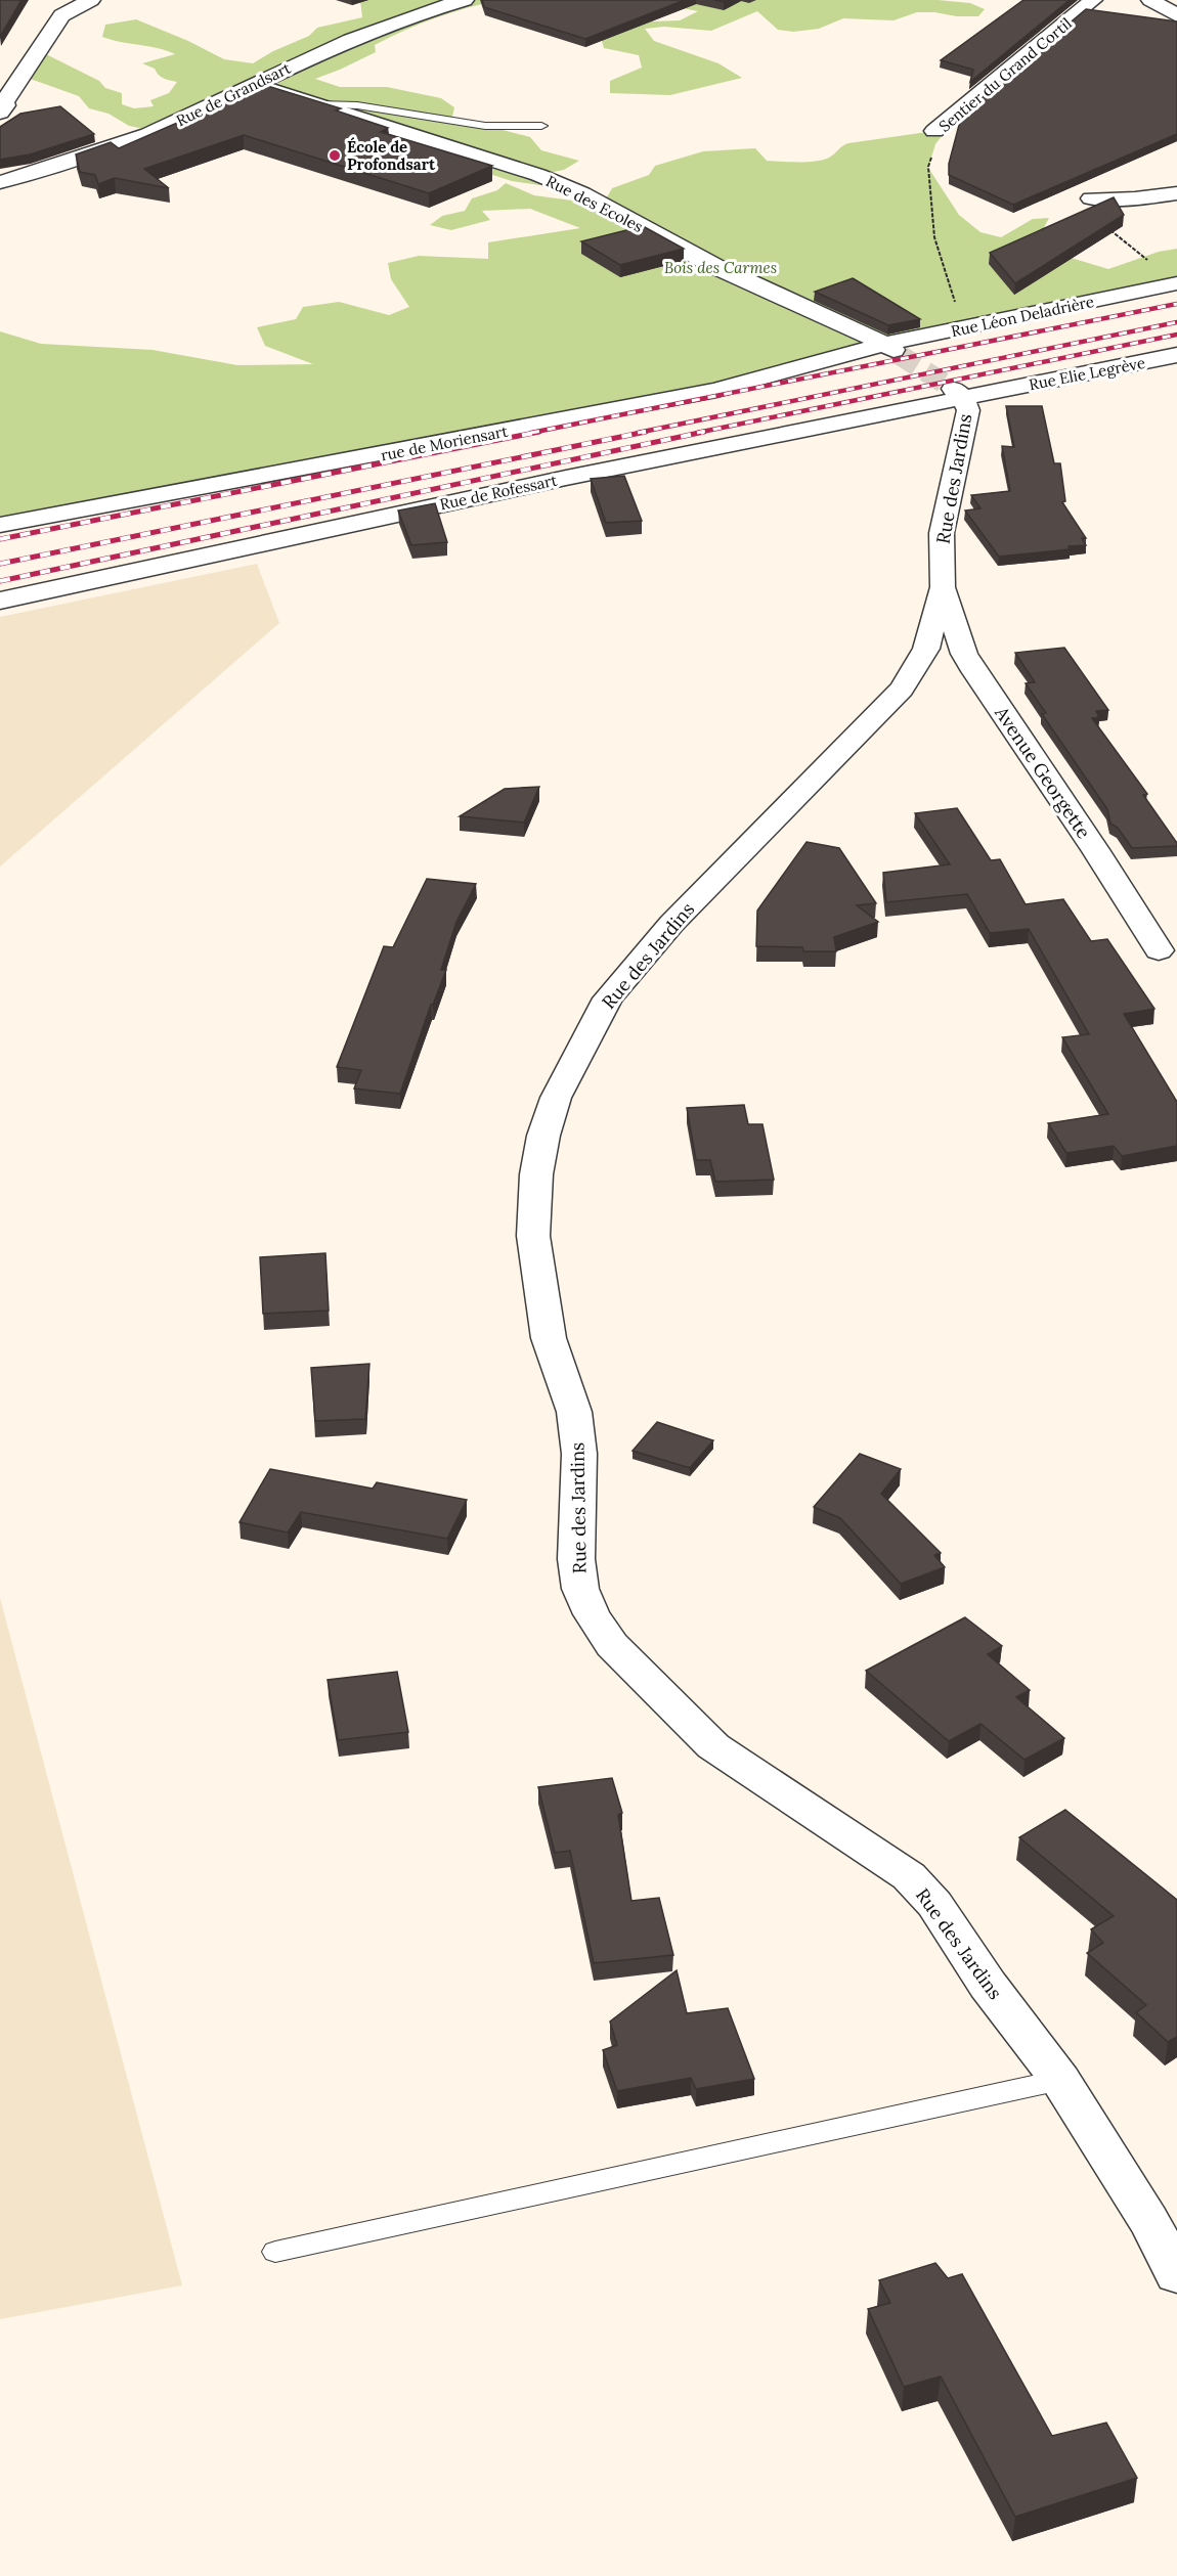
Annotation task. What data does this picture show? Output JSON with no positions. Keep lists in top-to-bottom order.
{
  "streets": {
    "street": [
      "Sentier du Grand Cortil",
      "Rue de Grandsart",
      "Rue des Ecoles",
      "Rue Léon Deladrière",
      "Rue Elie Legrève",
      "rue de Moriensart",
      "Rue des Jardins",
      "Rue de Rofessart",
      "Avenue Georgette"
    ]
  },
  "crossings": [
    ["Sentier du Grand Cortil", "Rue Léon Deladrière"],
    ["Rue de Grandsart", "Rue des Ecoles"],
    ["Rue des Ecoles", "Rue Léon Deladrière"],
    ["Rue des Ecoles", "rue de Moriensart"],
    ["Rue Léon Deladrière", "rue de Moriensart"],
    ["Rue Elie Legrève", "Rue de Rofessart"],
    ["Rue des Jardins", "Rue de Rofessart"],
    ["Rue des Jardins", "Avenue Georgette"]
  ],
  "parks": ["Bois des Carmes"],
  "places": ["École de Profondsart"]
}
